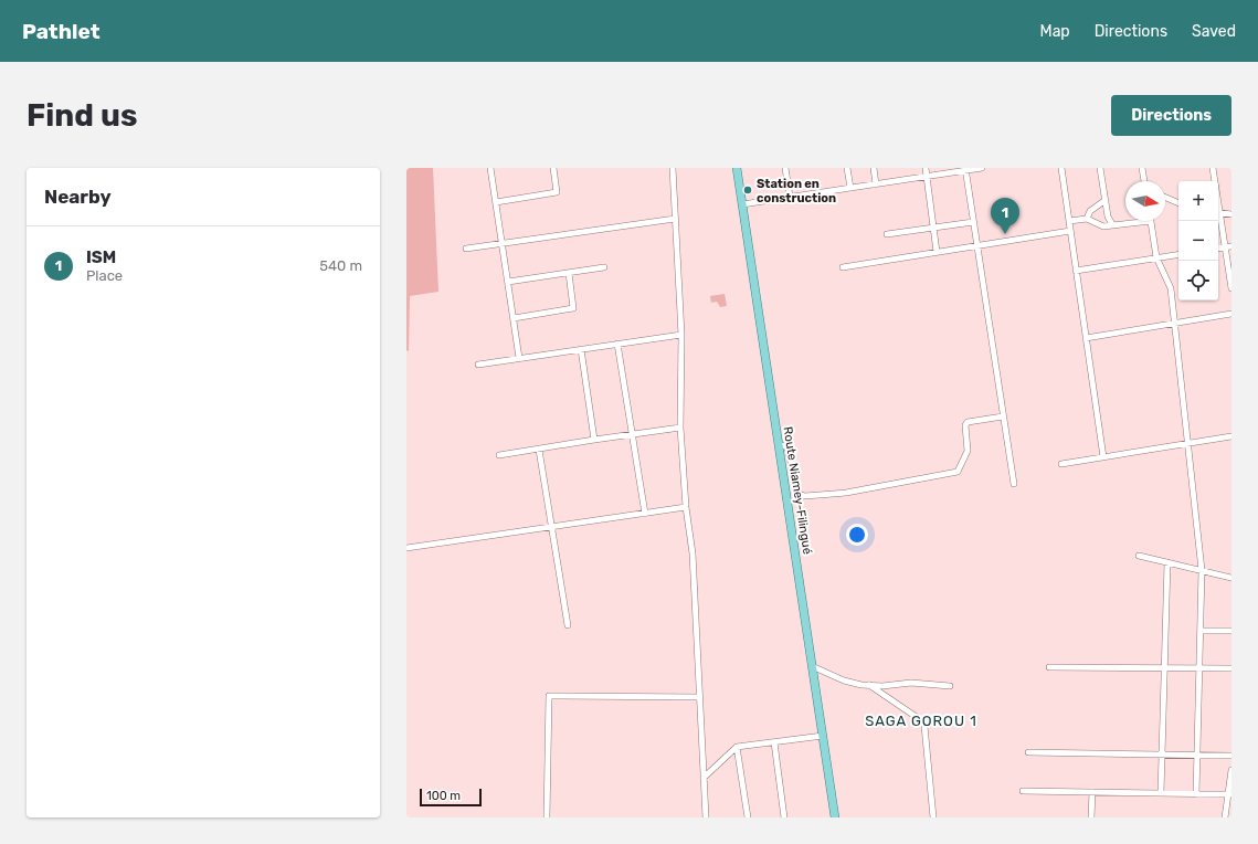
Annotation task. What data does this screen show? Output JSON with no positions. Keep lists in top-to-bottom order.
{
  "streets": {
    "main road": ["Route Niamey-Filingué"]
  },
  "districts": ["SAGA GOROU 1"],
  "places": ["Station en construction"],
  "scale_bar": "100 m",
  "north": "right",
  "page": {
    "header": "Pathlet",
    "nav": ["Map", "Directions", "Saved"],
    "buttons": "Directions",
    "title": "Find us",
    "heading": "Nearby",
    "map_buttons": ["+", "−"],
    "pins": "1",
    "list": [
      {
        "mark": "1",
        "name": "ISM",
        "note": "Place",
        "value": "540 m"
      }
    ],
    "scale": "100 m"
  }
}
